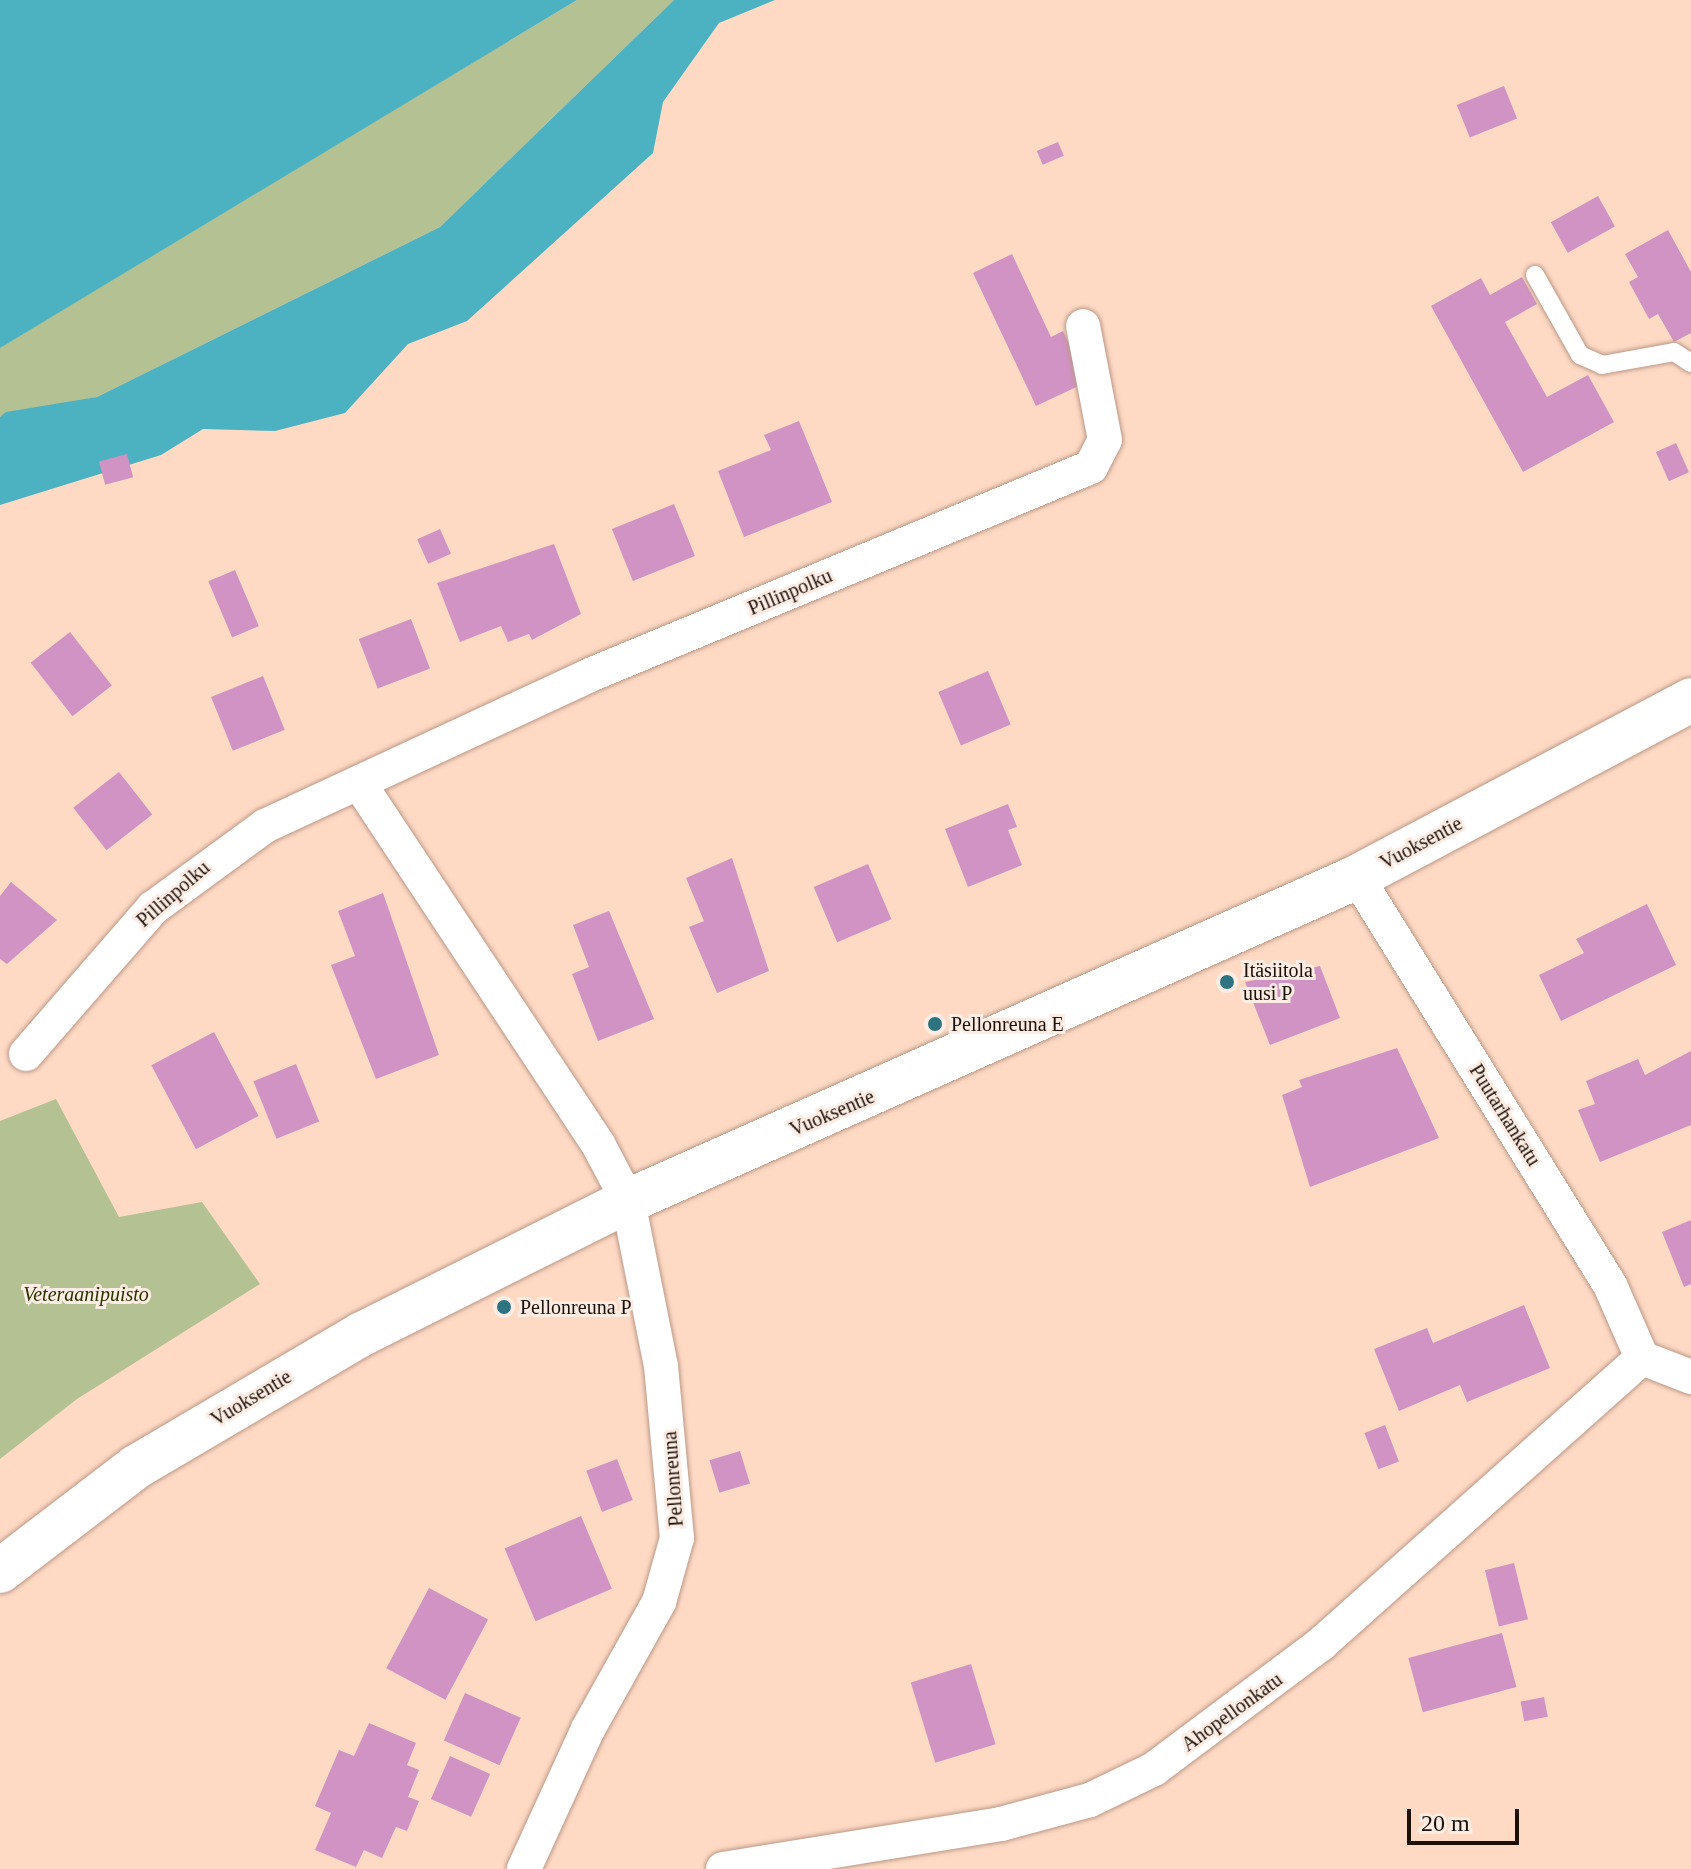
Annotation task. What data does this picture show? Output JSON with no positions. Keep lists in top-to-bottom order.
{
  "streets": {
    "street": [
      "Pillinpolku",
      "Vuoksentie",
      "Puutarhankatu",
      "Pellonreuna",
      "Ahopellonkatu"
    ]
  },
  "crossings": [
    ["Vuoksentie", "Puutarhankatu"],
    ["Vuoksentie", "Pellonreuna"],
    ["Puutarhankatu", "Ahopellonkatu"]
  ],
  "parks": ["Veteraanipuisto"],
  "places": ["Itäsiitola uusi P", "Pellonreuna E", "Pellonreuna P"],
  "scale_bar": "20 m"
}
